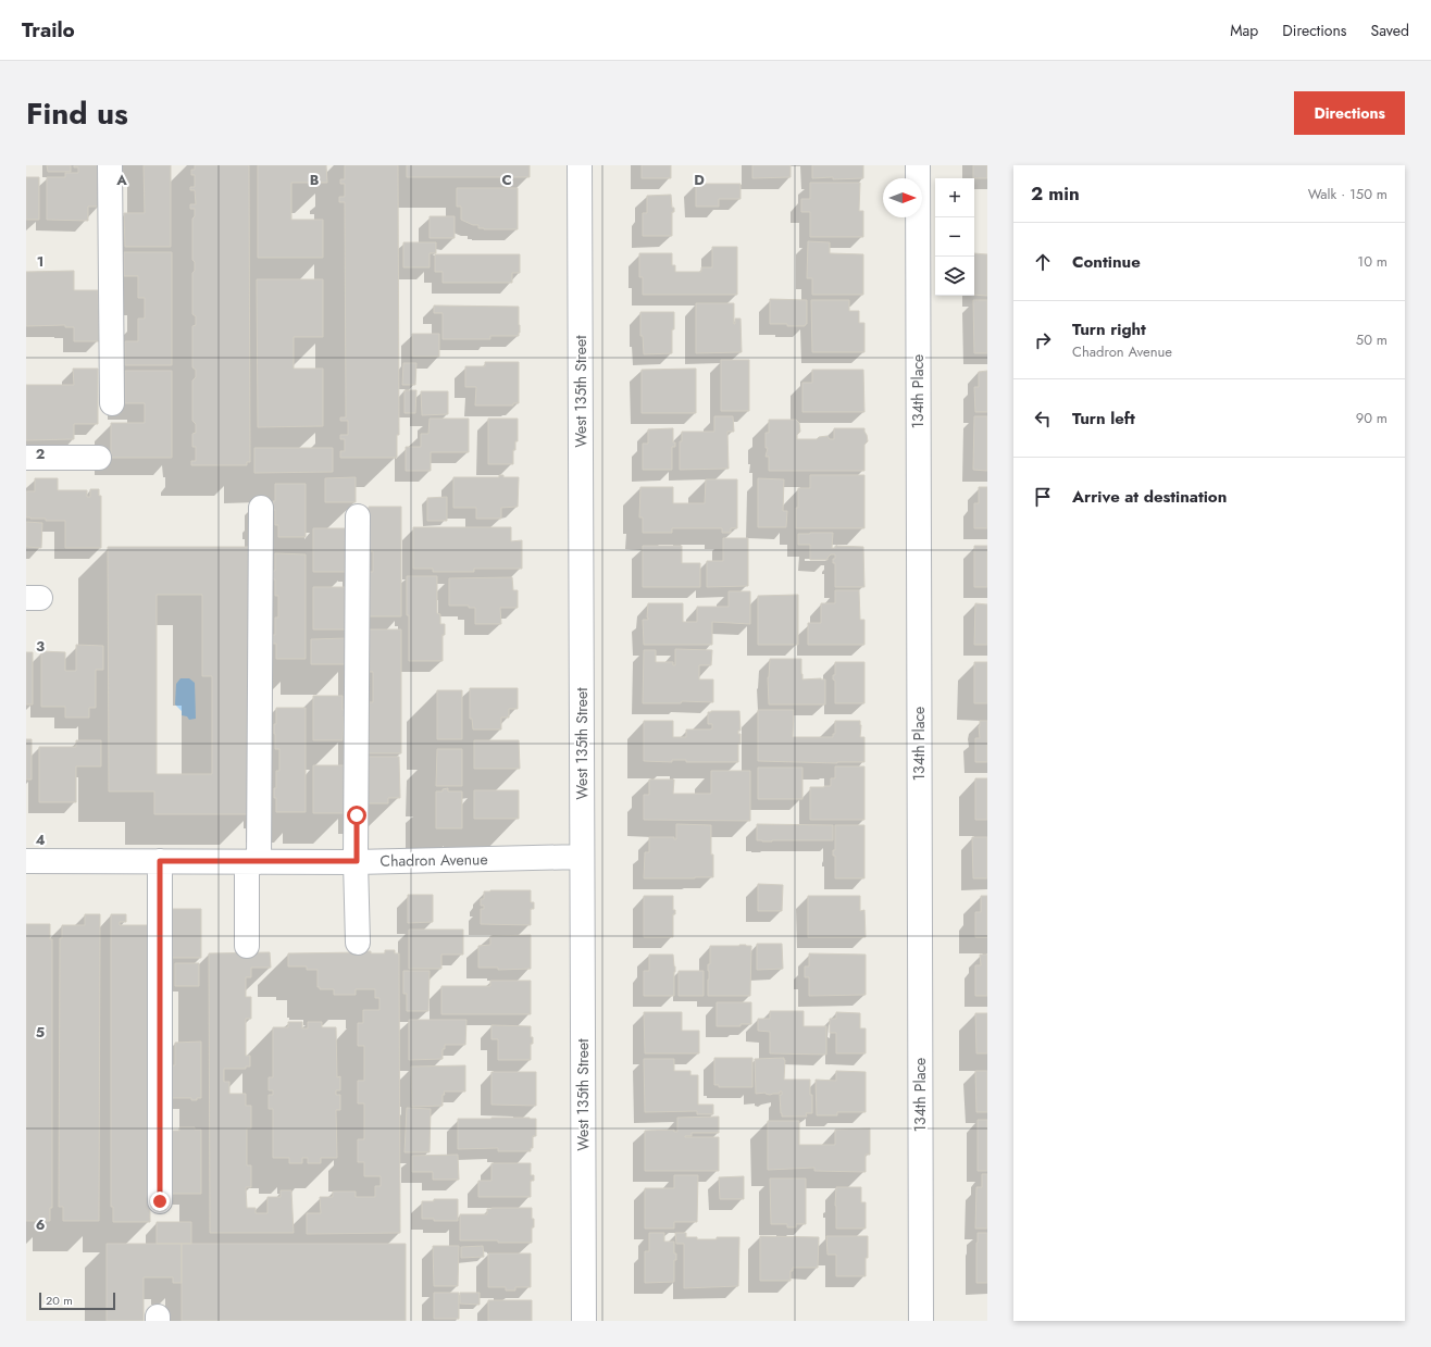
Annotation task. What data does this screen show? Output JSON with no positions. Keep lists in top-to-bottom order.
{
  "streets": {
    "street": ["West 135th Street", "134th Place", "Chadron Avenue"]
  },
  "crossings": [
    ["West 135th Street", "Chadron Avenue"]
  ],
  "scale_bar": "20 m",
  "north": "right",
  "page": {
    "header": "Trailo",
    "nav": ["Map", "Directions", "Saved"],
    "title": "Find us",
    "buttons": "Directions",
    "heading": ["2 min", "Walk · 150 m"],
    "map_buttons": ["+", "−"],
    "list": [
      ["Continue", "10 m"],
      ["Turn right", "Chadron Avenue", "50 m"],
      ["Turn left", "90 m"],
      "Arrive at destination"
    ],
    "scale": "20 m"
  },
  "grid": {
    "columns": [
      "A",
      "B",
      "C",
      "D"
    ],
    "rows": [
      "1",
      "2",
      "3",
      "4",
      "5",
      "6"
    ]
  }
}
